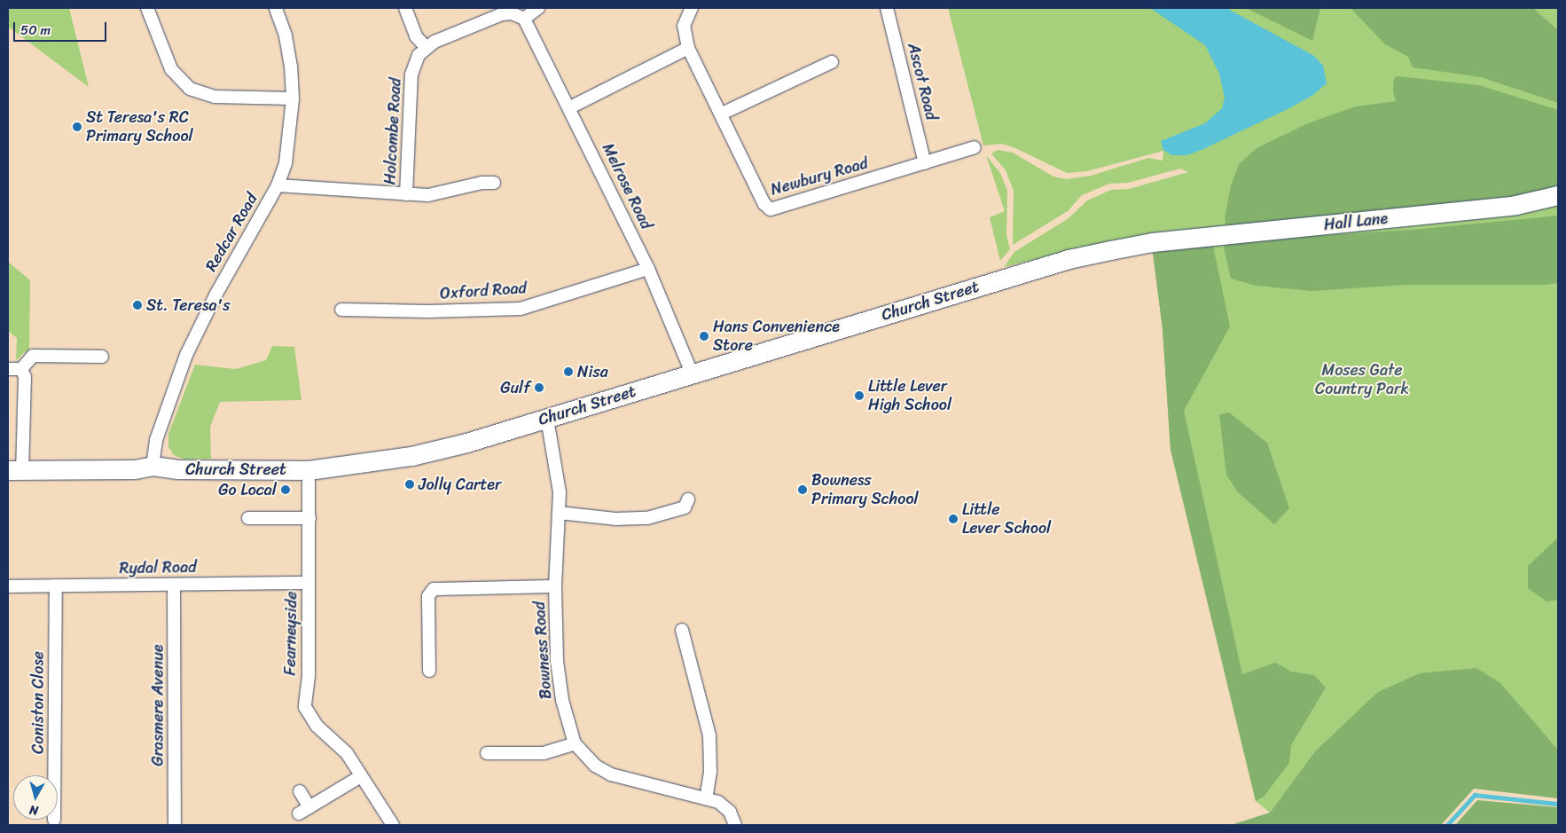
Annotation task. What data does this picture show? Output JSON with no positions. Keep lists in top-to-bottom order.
{
  "streets": {
    "main road": ["Hall Lane", "Church Street"],
    "street": [
      "Ascot Road",
      "Holcombe Road",
      "Newbury Road",
      "Melrose Road",
      "Redcar Road",
      "Oxford Road",
      "Rydal Road",
      "Fearneyside",
      "Bowness Road",
      "Coniston Close",
      "Grasmere Avenue"
    ]
  },
  "crossings": [
    ["Ascot Road", "Newbury Road"],
    ["Melrose Road", "Oxford Road"],
    ["Melrose Road", "Church Street"],
    ["Hall Lane", "Church Street"],
    ["Redcar Road", "Church Street"],
    ["Church Street", "Fearneyside"],
    ["Church Street", "Bowness Road"],
    ["Rydal Road", "Fearneyside"],
    ["Rydal Road", "Coniston Close"],
    ["Rydal Road", "Grasmere Avenue"]
  ],
  "parks": ["Moses Gate Country Park"],
  "places": [
    "St Teresa's RC Primary School",
    "St. Teresa's",
    "Hans Convenience Store",
    "Nisa",
    "Gulf",
    "Little Lever High School",
    "Jolly Carter",
    "Go Local",
    "Bowness Primary School",
    "Little Lever School"
  ],
  "scale_bar": "50 m",
  "north": "bottom"
}
